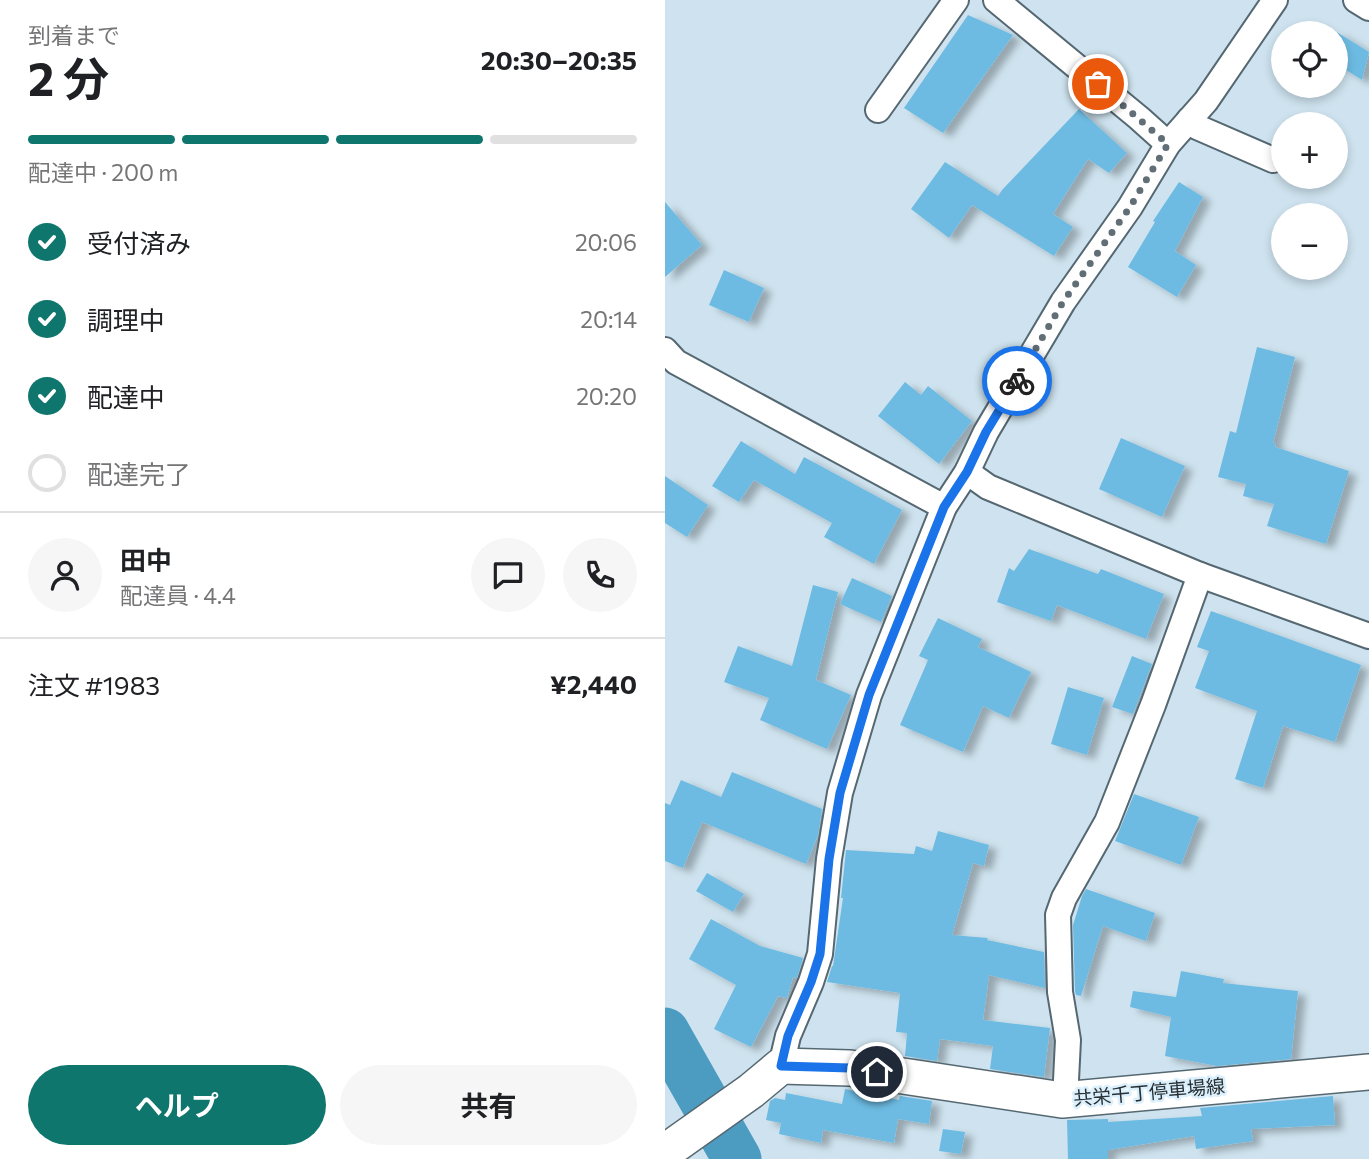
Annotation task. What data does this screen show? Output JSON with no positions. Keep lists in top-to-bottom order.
{
  "streets": {
    "main road": ["共栄千丁停車場線"]
  },
  "page": {
    "heading": ["2 分", "到着まで", "20:30–20:35"],
    "panel": [
      "田中",
      "配達員 · 4.4",
      "注文 #1983",
      "¥2,440"
    ],
    "map_buttons": ["+", "−"],
    "bar": "配達中 · 200 m",
    "list": [
      ["受付済み", "20:06"],
      ["調理中", "20:14"],
      ["配達中", "20:20"],
      "配達完了"
    ],
    "buttons": ["ヘルプ", "共有"]
  }
}
